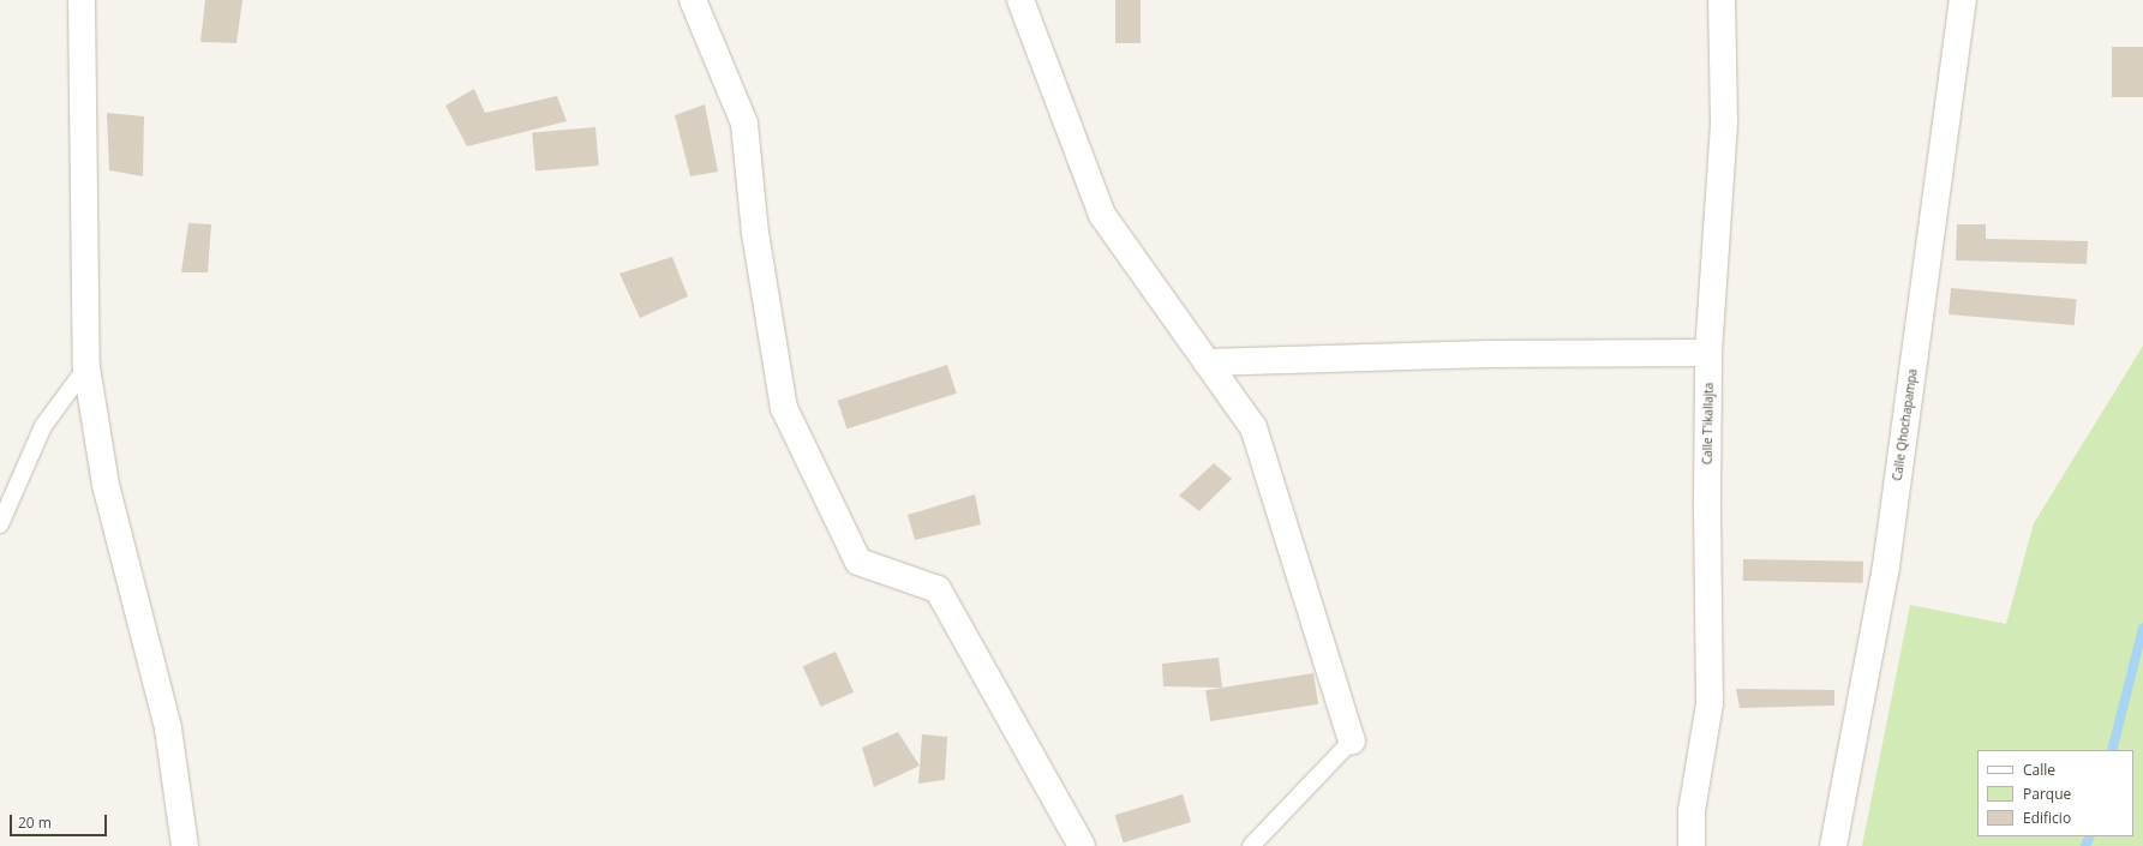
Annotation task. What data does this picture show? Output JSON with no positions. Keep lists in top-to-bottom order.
{
  "streets": {
    "street": ["Calle T'ikallajta", "Calle Qhochapampa"]
  },
  "legend": ["Calle", "Parque", "Edificio"],
  "scale_bar": "20 m"
}
